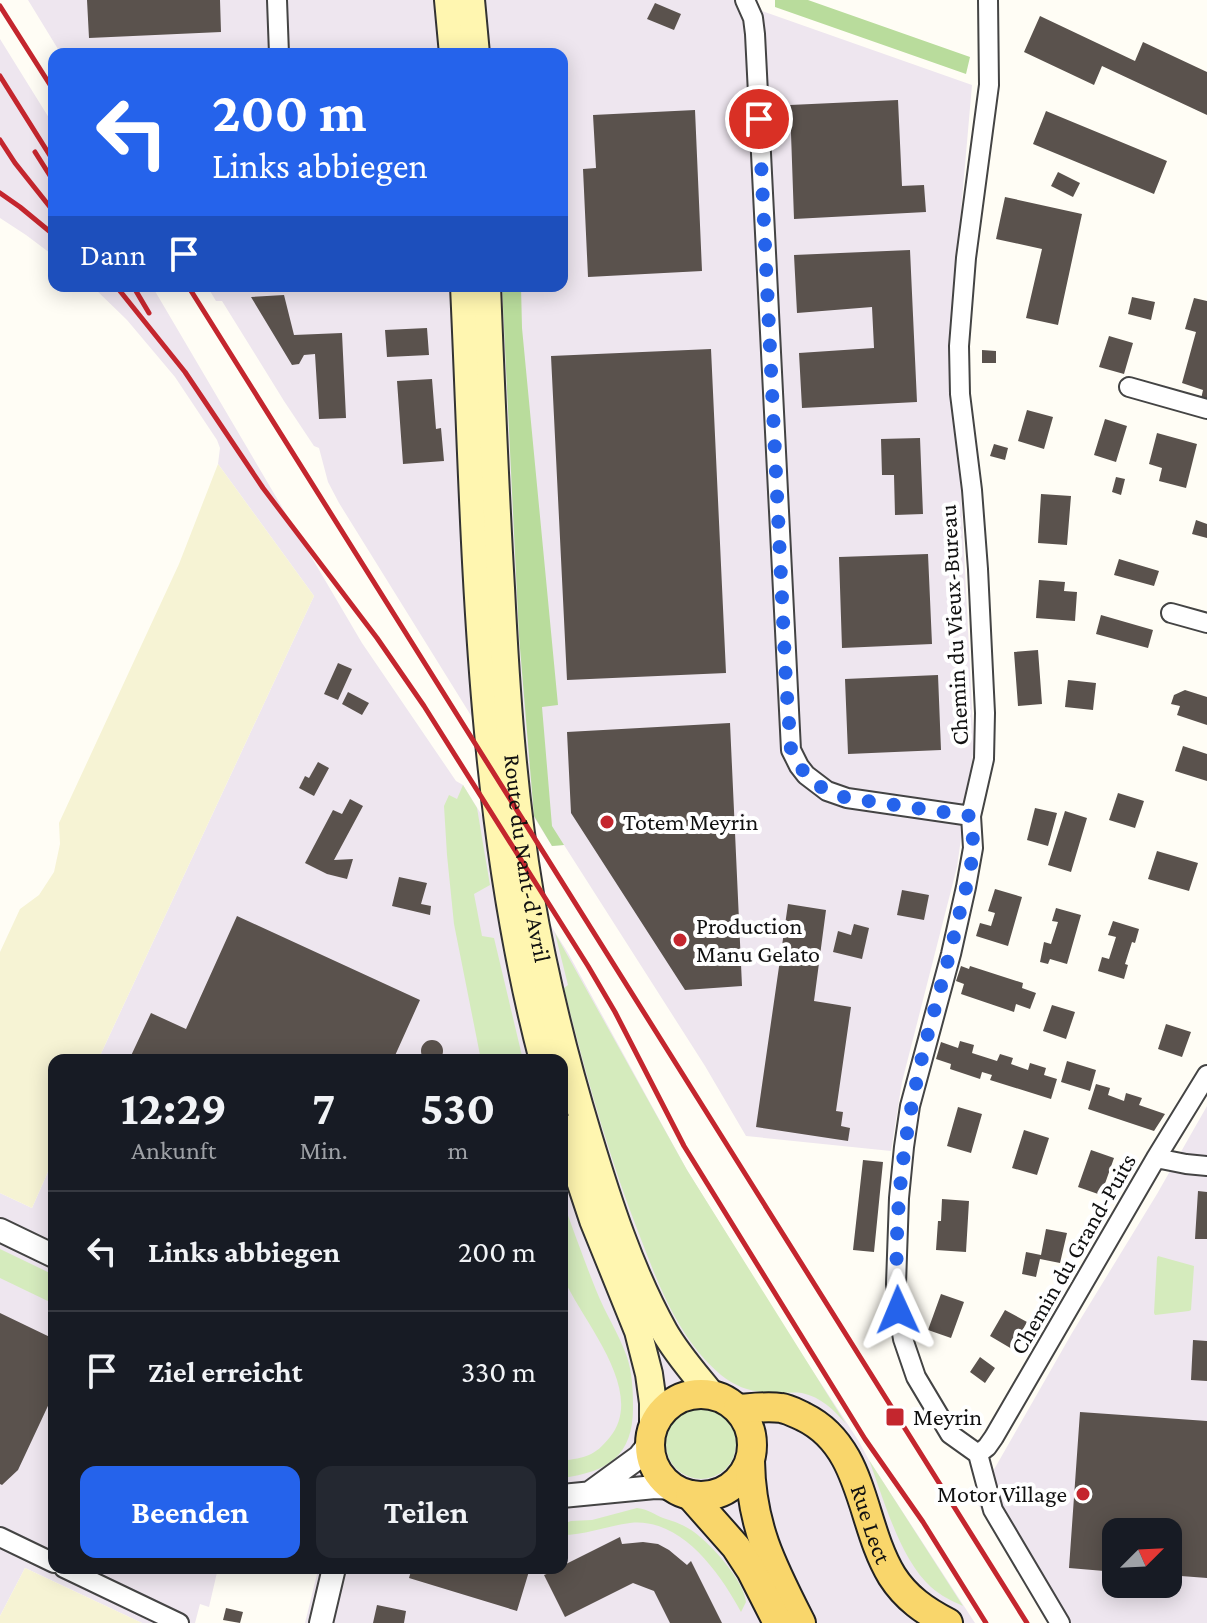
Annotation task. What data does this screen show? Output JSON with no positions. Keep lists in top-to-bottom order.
{
  "streets": {
    "main road": ["Route du Nant-d'Avril", "Rue Lect"],
    "street": ["Chemin du Vieux-Bureau", "Chemin du Grand-Puits"]
  },
  "crossings": [
    ["Chemin du Vieux-Bureau", "Chemin du Grand-Puits"],
    ["Route du Nant-d'Avril", "Rue Lect"]
  ],
  "places": {
    "other": ["Totem Meyrin", "Production Manu Gelato", "Motor Village"],
    "transit": ["Meyrin"]
  },
  "north": "top right",
  "page": {
    "turn": ["200 m", "Links abbiegen"],
    "then": "Dann",
    "eta": [
      "12:29",
      "Ankunft",
      "7",
      "Min.",
      "530",
      "m"
    ],
    "list": [
      {
        "name": "Links abbiegen",
        "value": "200 m"
      },
      {
        "name": "Ziel erreicht",
        "value": "330 m"
      }
    ],
    "buttons": ["Beenden", "Teilen"]
  }
}
